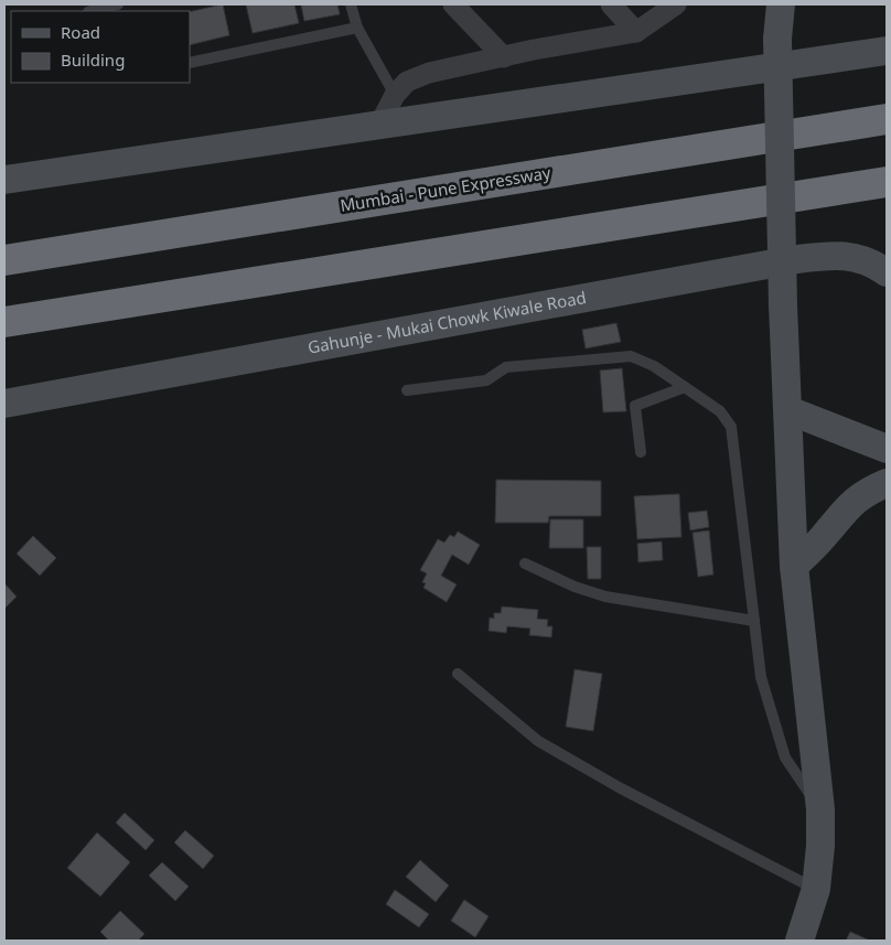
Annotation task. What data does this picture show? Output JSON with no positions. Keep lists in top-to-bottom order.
{
  "streets": {
    "highway": ["Mumbai - Pune Expressway"],
    "street": ["Gahunje - Mukai Chowk Kiwale Road"]
  },
  "legend": ["Road", "Building"]
}
